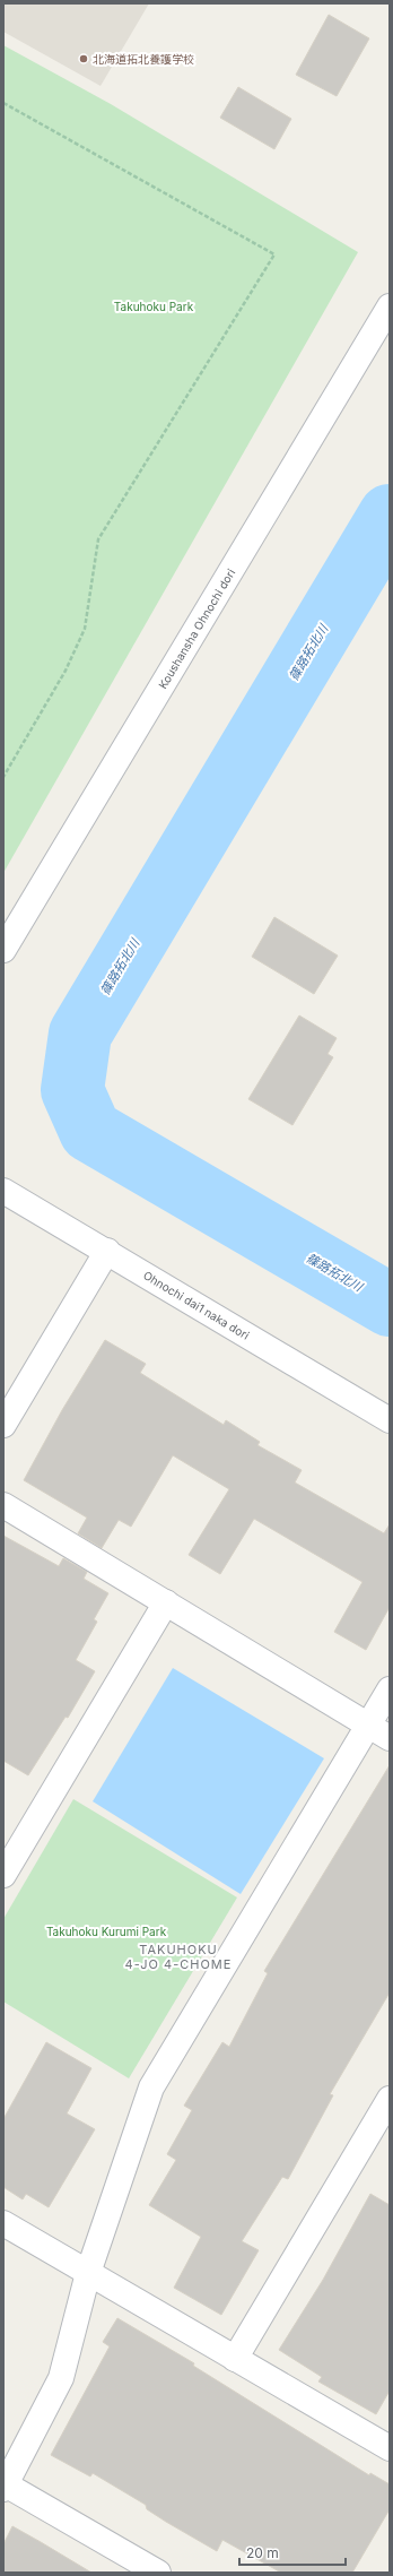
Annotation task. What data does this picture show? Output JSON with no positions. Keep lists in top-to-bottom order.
{
  "streets": {
    "street": ["Koushansha Ohnochi dori", "Ohnochi dai1 naka dori"]
  },
  "districts": ["TAKUHOKU 4-JO 4-CHOME"],
  "water": ["篠路拓北川"],
  "parks": ["Takuhoku Park", "Takuhoku Kurumi Park"],
  "places": ["北海道拓北養護学校"],
  "scale_bar": "20 m"
}
